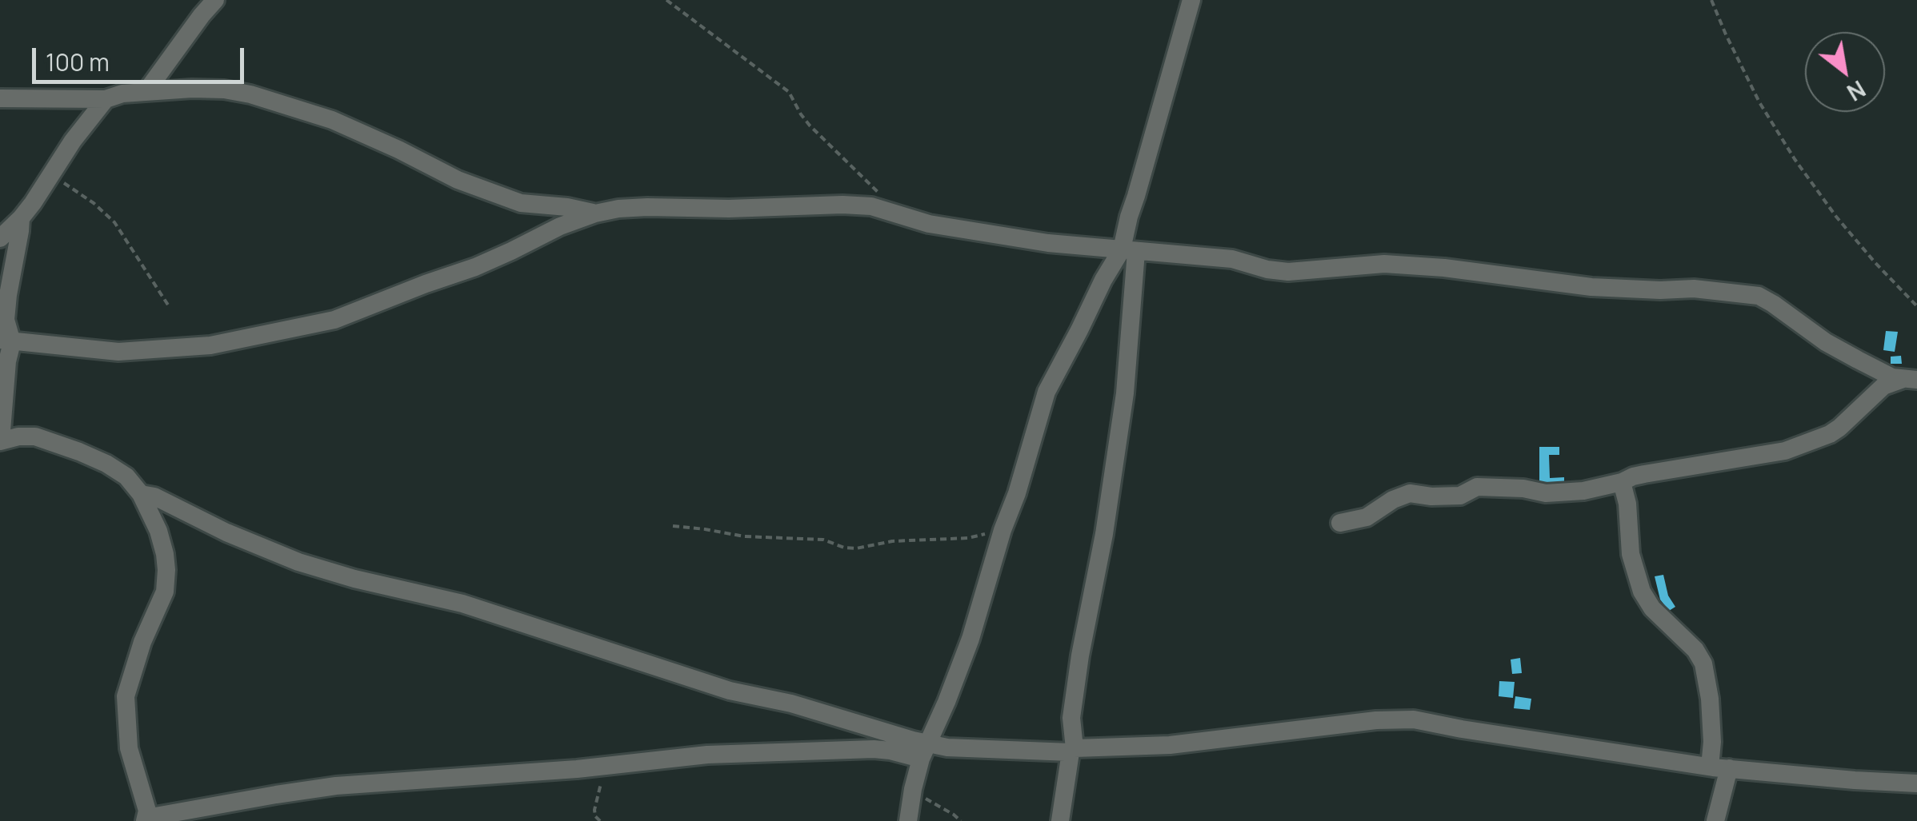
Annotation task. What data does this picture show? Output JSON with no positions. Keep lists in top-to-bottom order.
{
  "scale_bar": "100 m",
  "north": "bottom right"
}
